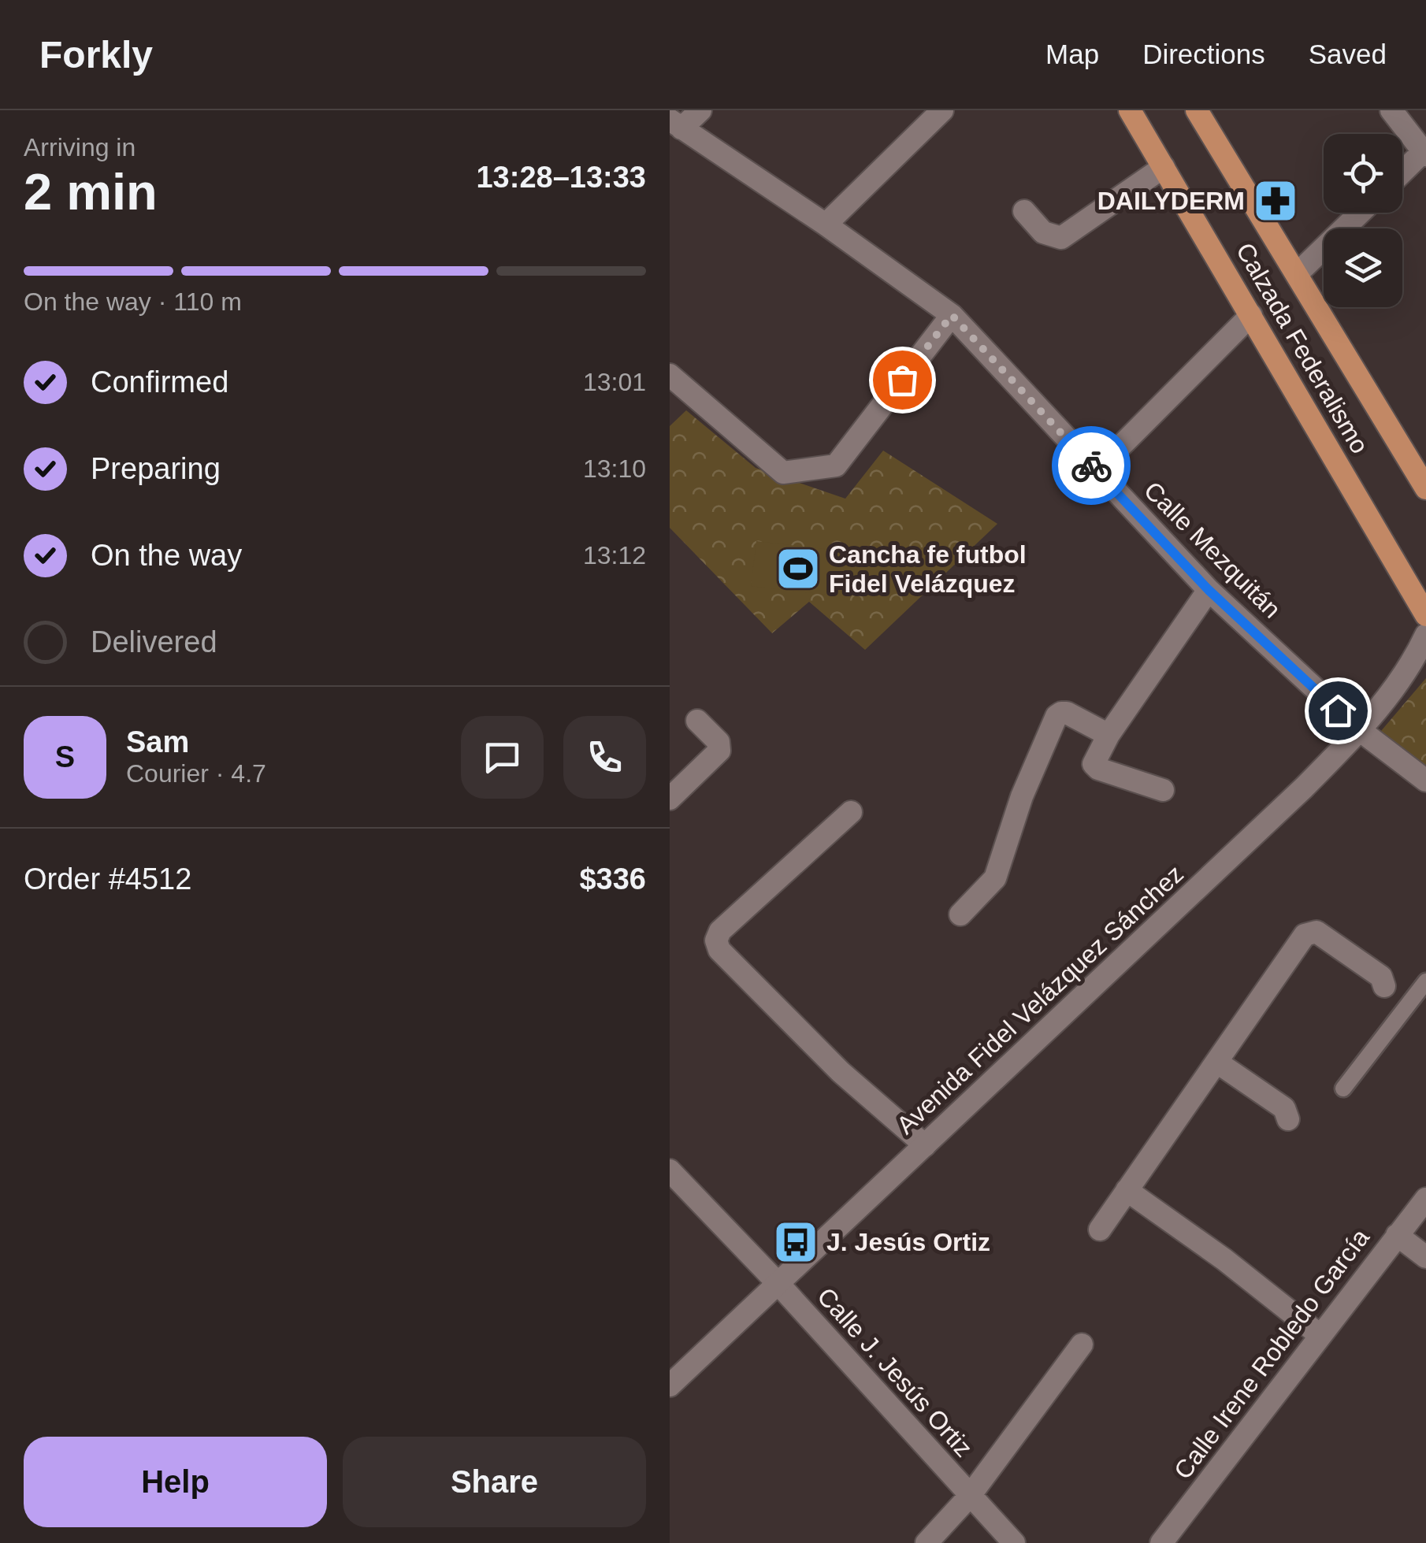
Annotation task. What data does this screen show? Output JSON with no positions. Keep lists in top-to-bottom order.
{
  "streets": {
    "main road": ["Calzada Federalismo"],
    "street": [
      "Calle Mezquitán",
      "Avenida Fidel Velázquez Sánchez",
      "Calle Irene Robledo García",
      "Calle J. Jesús Ortiz"
    ]
  },
  "crossings": [
    ["Calle Mezquitán", "Avenida Fidel Velázquez Sánchez"],
    ["Avenida Fidel Velázquez Sánchez", "Calle J. Jesús Ortiz"]
  ],
  "places": {
    "pharmacy": ["DAILYDERM"],
    "sports": ["Cancha fe futbol Fidel Velázquez"],
    "bus stop": ["J. Jesús Ortiz"]
  },
  "page": {
    "header": "Forkly",
    "nav": ["Map", "Directions", "Saved"],
    "heading": ["2 min", "Arriving in", "13:28–13:33"],
    "panel": [
      "Sam",
      "Courier · 4.7",
      "Order #4512",
      "$336"
    ],
    "bar": "On the way · 110 m",
    "list": [
      ["Confirmed", "13:01"],
      ["Preparing", "13:10"],
      ["On the way", "13:12"],
      "Delivered"
    ],
    "round": "S",
    "buttons": ["Help", "Share"]
  }
}
